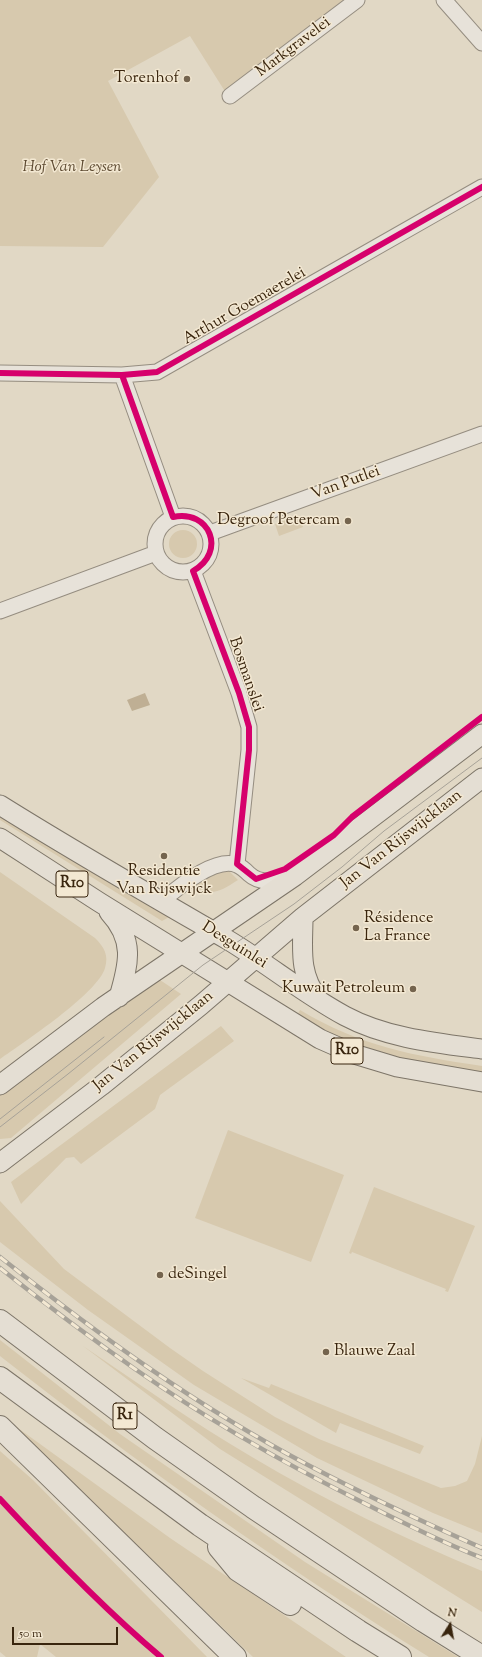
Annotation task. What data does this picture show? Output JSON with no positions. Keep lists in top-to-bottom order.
{
  "streets": {
    "highway": ["R1"],
    "main road": ["Jan Van Rijswijcklaan", "R10", "Desguinlei"],
    "street": [
      "Markgravelei",
      "Arthur Goemaerelei",
      "Van Putlei",
      "Bosmanslei"
    ]
  },
  "crossings": [
    ["Van Putlei", "Bosmanslei"],
    ["Jan Van Rijswijcklaan", "Desguinlei"]
  ],
  "parks": ["Hof Van Leysen"],
  "places": [
    "Torenhof",
    "Degroof Petercam",
    "Residentie Van Rijswijck",
    "Résidence La France",
    "Kuwait Petroleum",
    "deSingel",
    "Blauwe Zaal"
  ],
  "scale_bar": "50 m",
  "north": "top"
}
